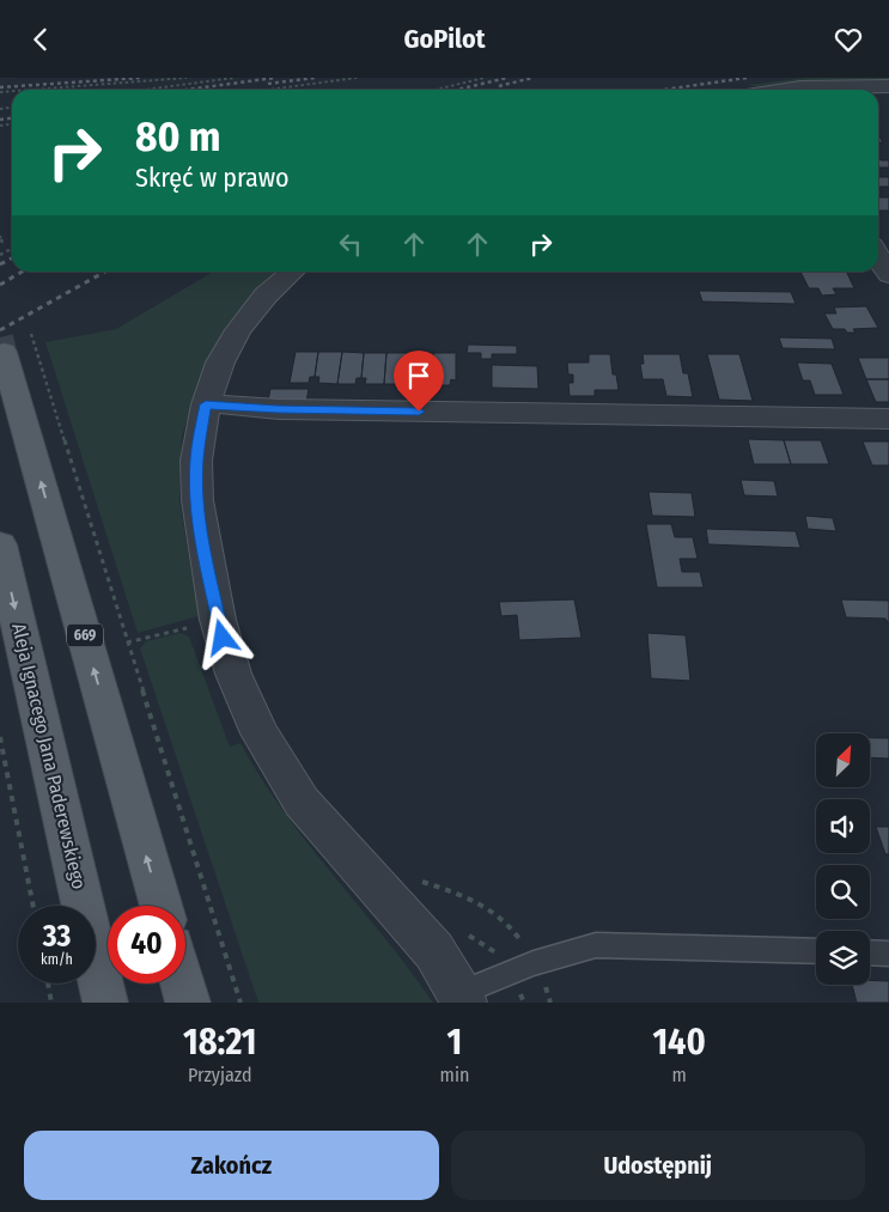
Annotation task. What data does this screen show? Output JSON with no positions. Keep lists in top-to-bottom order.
{
  "streets": {
    "main road": ["669", "Aleja Ignacego Jana Paderewskiego"]
  },
  "north": "top right",
  "page": {
    "header": "GoPilot",
    "turn": ["80 m", "Skręć w prawo"],
    "speed": "33 km/h",
    "limit": "40",
    "eta": [
      "18:21",
      "Przyjazd",
      "1",
      "min",
      "140",
      "m"
    ],
    "buttons": ["Zakończ", "Udostępnij"]
  }
}
